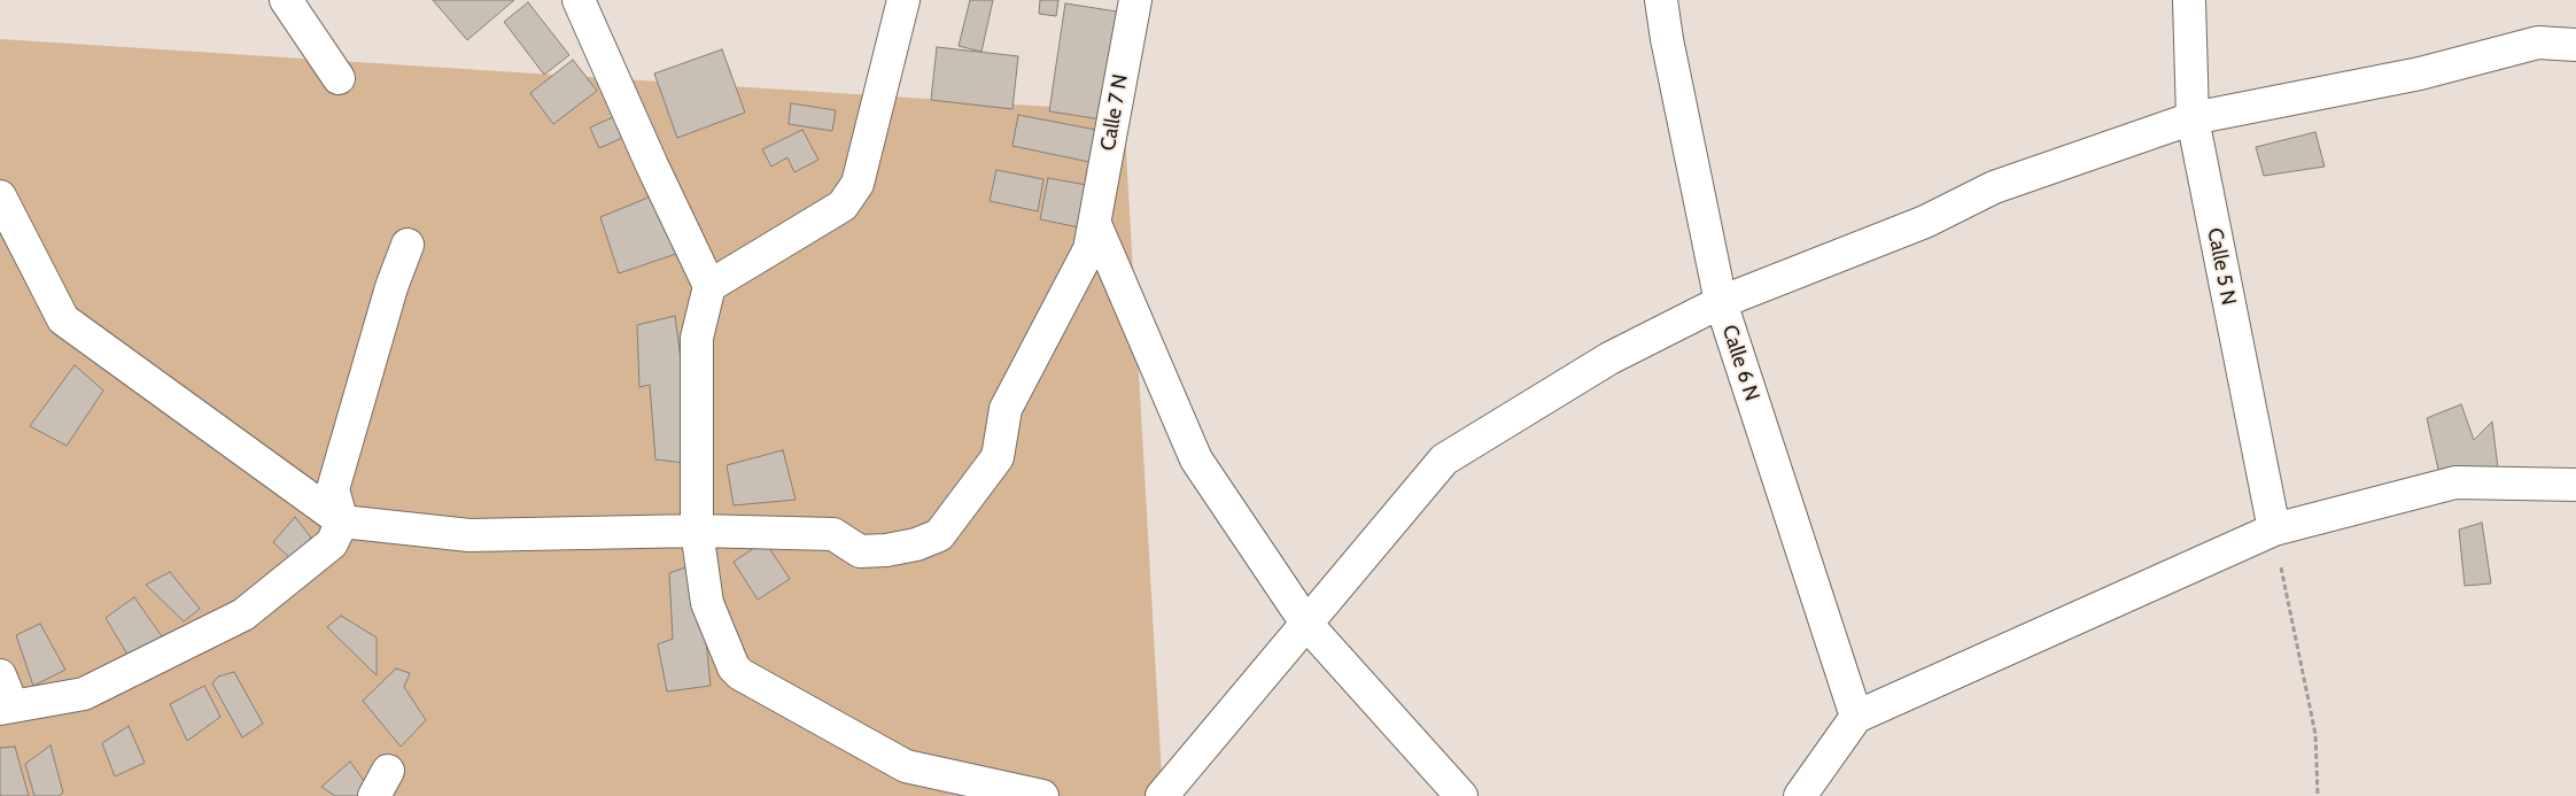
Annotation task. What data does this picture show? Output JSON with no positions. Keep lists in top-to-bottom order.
{
  "streets": {
    "street": ["Calle 7 N", "Calle 5 N", "Calle 6 N"]
  }
}
